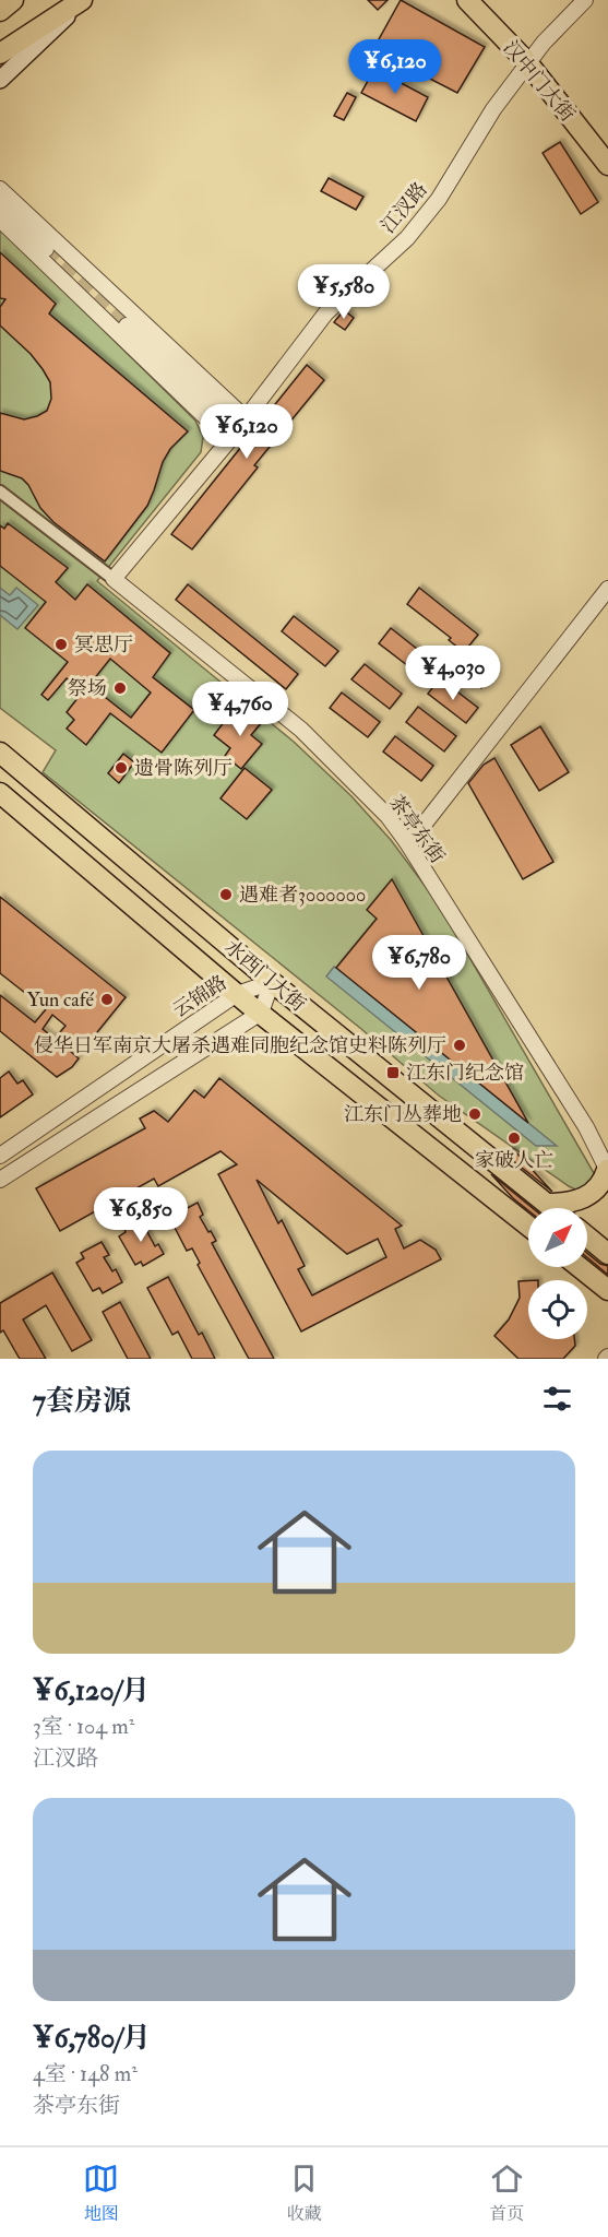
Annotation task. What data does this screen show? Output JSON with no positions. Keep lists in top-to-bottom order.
{
  "streets": {
    "main road": ["汉中门大街", "水西门大街"],
    "street": ["江汊路", "茶亭东街", "云锦路"]
  },
  "crossings": [
    ["汉中门大街", "江汊路"],
    ["江汊路", "茶亭东街"],
    ["水西门大街", "云锦路"]
  ],
  "places": {
    "other": [
      "冥思厅",
      "祭场",
      "遗骨陈列厅",
      "遇难者3000000",
      "Yun café",
      "侵华日军南京大屠杀遇难同胞纪念馆史料陈列厅",
      "江东门丛葬地",
      "家破人亡"
    ],
    "transit": ["江东门纪念馆"]
  },
  "north": "top right",
  "page": {
    "price": [
      "¥6,120",
      "¥5,580",
      "¥6,120",
      "¥4,030",
      "¥4,760",
      "¥6,780",
      "¥6,850"
    ],
    "heading": "7套房源",
    "list": [
      {
        "name": "¥6,120/月",
        "note": "3室 · 104 m² · 江汊路"
      },
      {
        "name": "¥6,780/月",
        "note": "4室 · 148 m² · 茶亭东街"
      }
    ],
    "tabs": ["地图", "收藏", "首页"]
  }
}
